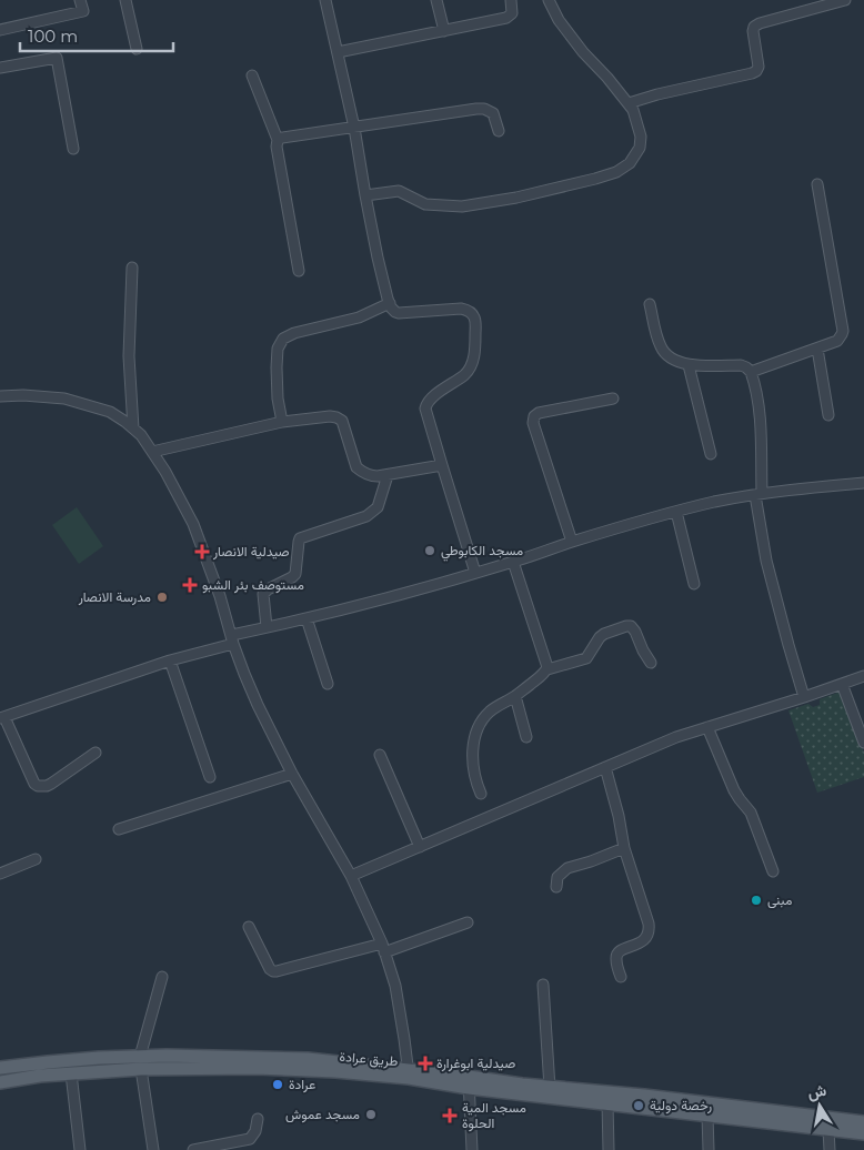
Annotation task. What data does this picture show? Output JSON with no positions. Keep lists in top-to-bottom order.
{
  "streets": {
    "main road": ["طريق عرادة"]
  },
  "places": {
    "other": [
      "مسجد الكابوطي",
      "مدرسة الانصار",
      "مبنى",
      "عرادة",
      "رخصة دولية",
      "مسجد عموش"
    ],
    "health": [
      "صيدلية الانصار",
      "مستوصف بئر الشبو",
      "صيدلية ابوغرارة",
      "مسجد المية الحلوة"
    ]
  },
  "scale_bar": "100 m",
  "north": "top"
}
